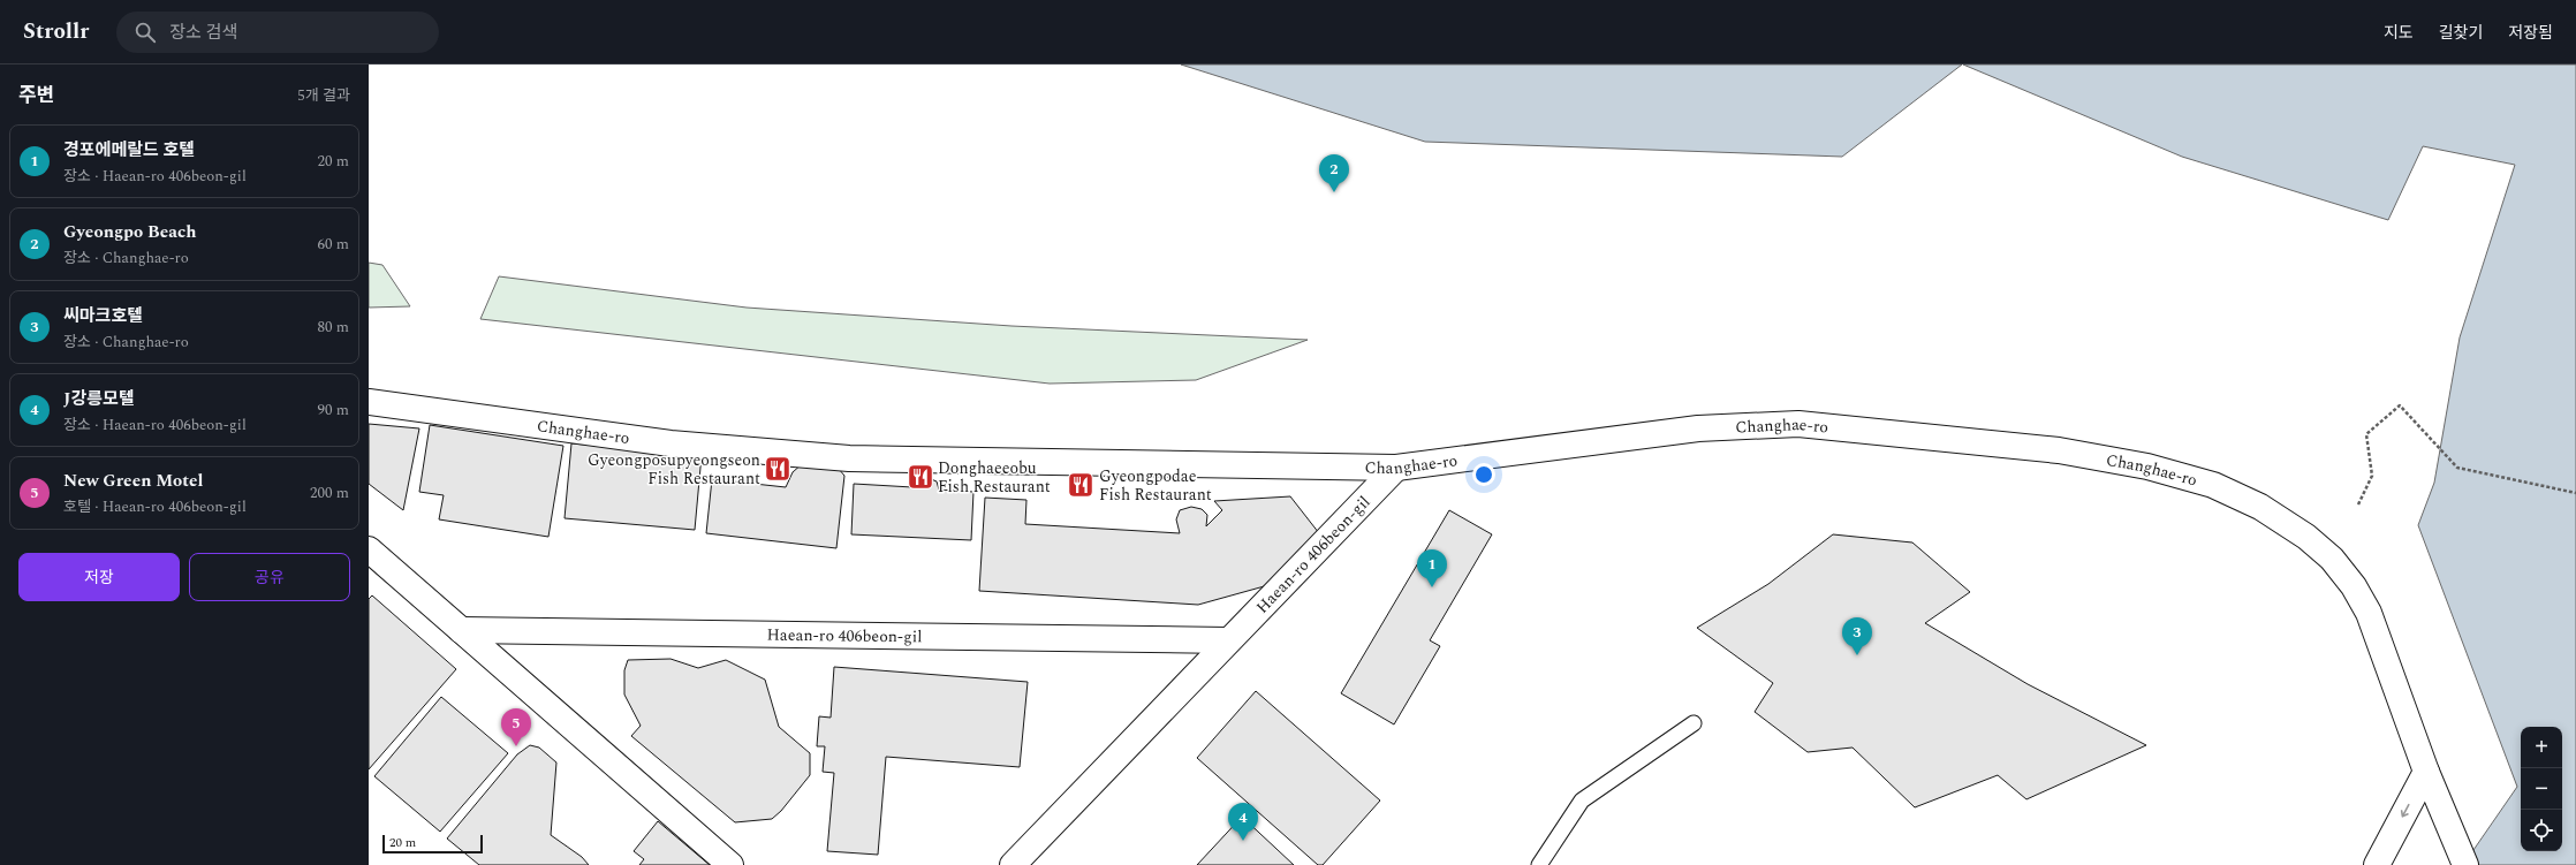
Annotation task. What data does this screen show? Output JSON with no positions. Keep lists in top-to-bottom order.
{
  "streets": {
    "street": ["Changhae-ro", "Haean-ro 406beon-gil"]
  },
  "crossings": [
    ["Changhae-ro", "Haean-ro 406beon-gil"]
  ],
  "places": {
    "restaurant": ["Gyeongposupyeongseon Fish Restaurant", "Donghaeeobu Fish Restaurant", "Gyeongpodae Fish Restaurant"]
  },
  "scale_bar": "20 m",
  "page": {
    "header": "Strollr",
    "search": "장소 검색",
    "nav": ["지도", "길찾기", "저장됨"],
    "heading": ["주변", "5개 결과"],
    "list": [
      {
        "mark": "1",
        "name": "경포에메랄드 호텔",
        "note": "장소 · Haean-ro 406beon-gil",
        "value": "20 m"
      },
      {
        "mark": "2",
        "name": "Gyeongpo Beach",
        "note": "장소 · Changhae-ro",
        "value": "60 m"
      },
      {
        "mark": "3",
        "name": "씨마크호텔",
        "note": "장소 · Changhae-ro",
        "value": "80 m"
      },
      {
        "mark": "4",
        "name": "J강릉모텔",
        "note": "장소 · Haean-ro 406beon-gil",
        "value": "90 m"
      },
      {
        "mark": "5",
        "name": "New Green Motel",
        "note": "호텔 · Haean-ro 406beon-gil",
        "value": "200 m"
      }
    ],
    "pins": [
      "2",
      "1",
      "3",
      "5",
      "4"
    ],
    "buttons": ["저장", "공유"],
    "map_buttons": ["+", "−"],
    "scale": "20 m"
  }
}
